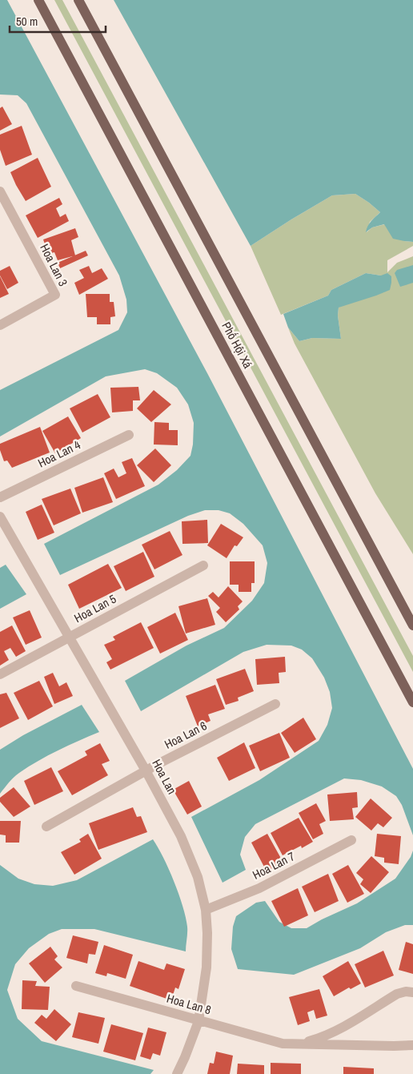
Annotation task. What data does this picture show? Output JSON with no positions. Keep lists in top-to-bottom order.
{
  "streets": {
    "main road": ["Phố Hội Xá"],
    "street": [
      "Hoa Lan 3",
      "Hoa Lan 4",
      "Hoa Lan 5",
      "Hoa Lan 6",
      "Hoa Lan",
      "Hoa Lan 7",
      "Hoa Lan 8"
    ]
  },
  "crossings": [
    ["Hoa Lan 5", "Hoa Lan"],
    ["Hoa Lan 6", "Hoa Lan"],
    ["Hoa Lan", "Hoa Lan 7"],
    ["Hoa Lan", "Hoa Lan 8"]
  ],
  "scale_bar": "50 m"
}
